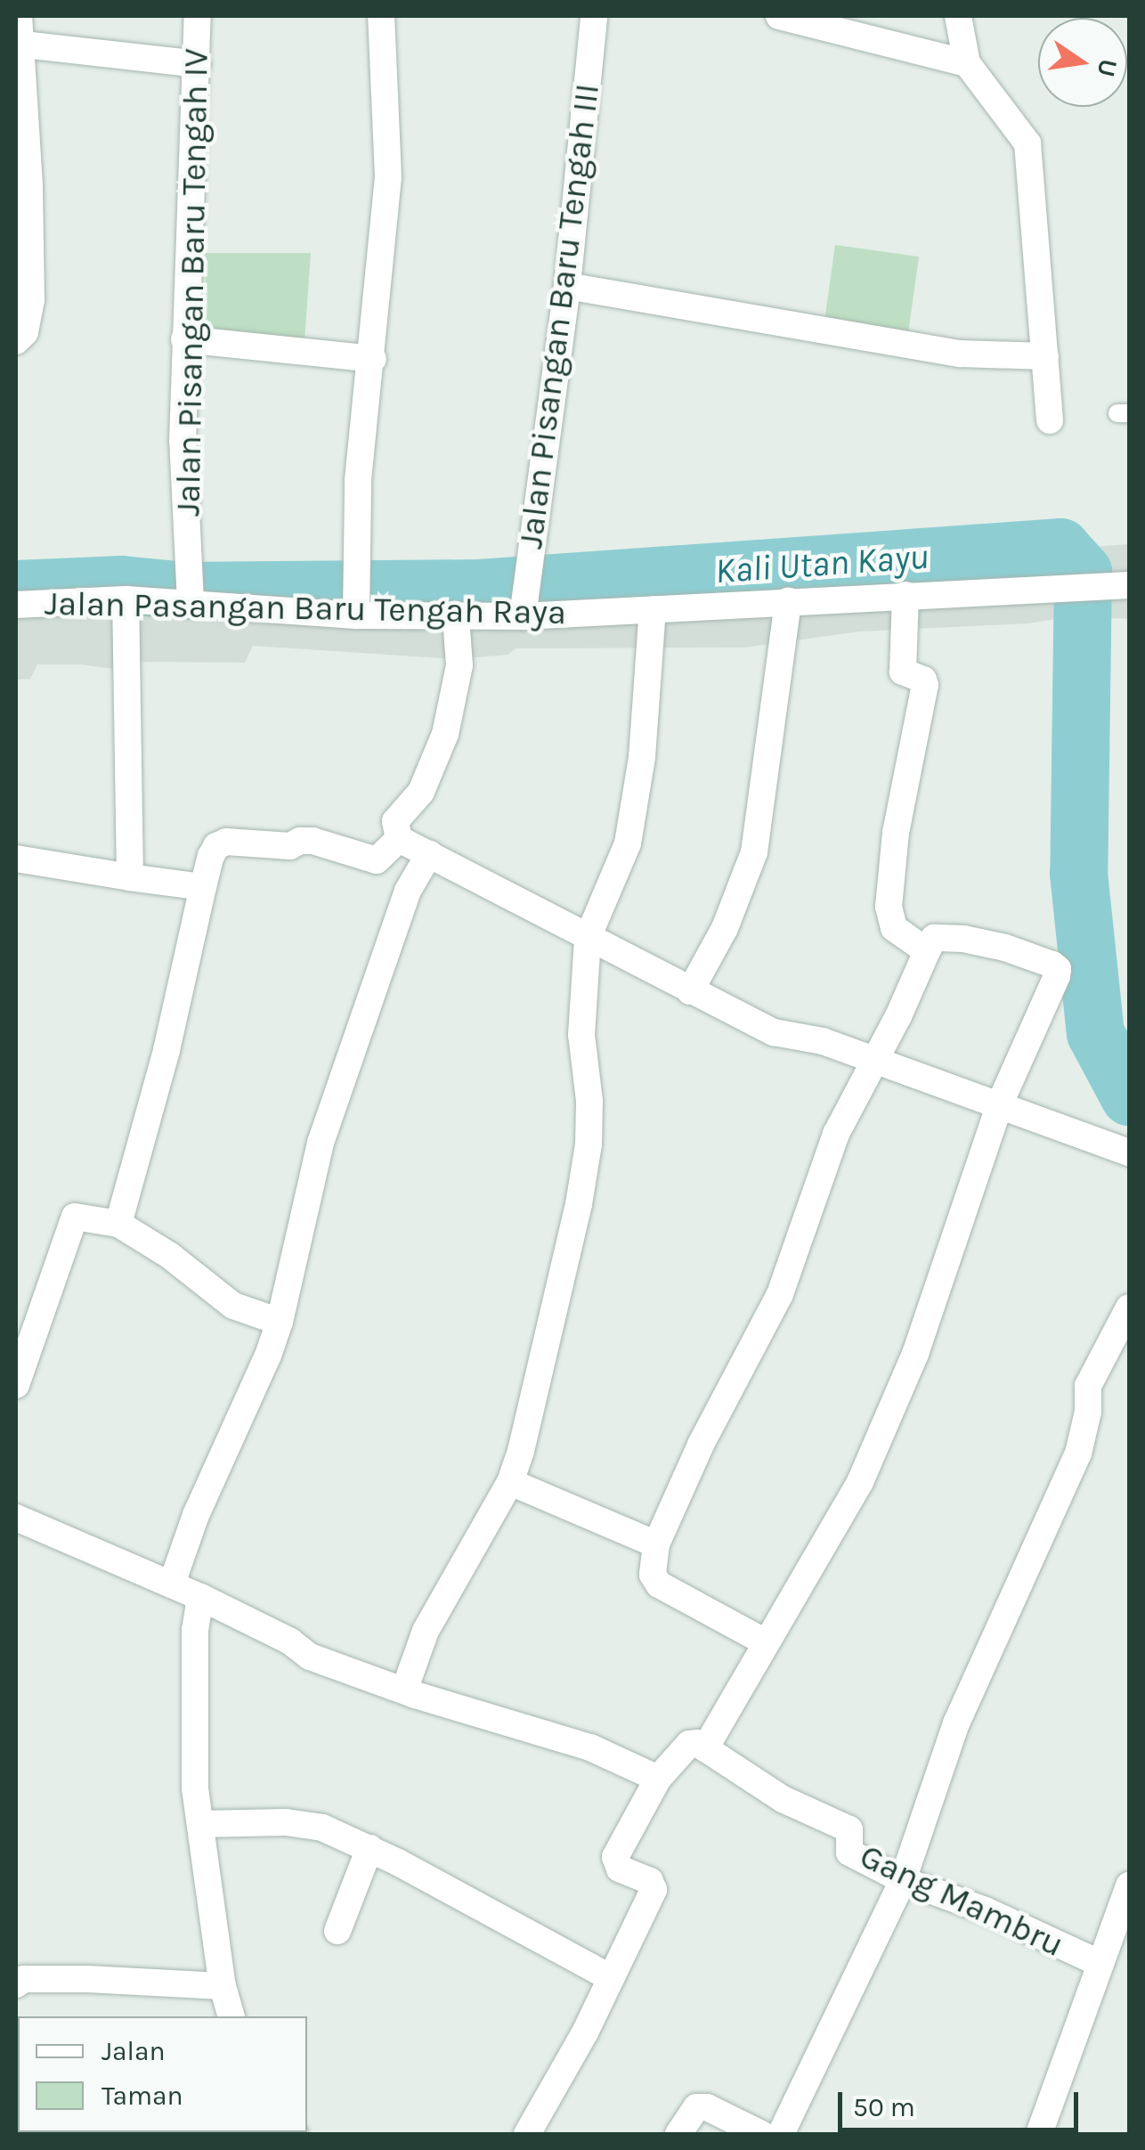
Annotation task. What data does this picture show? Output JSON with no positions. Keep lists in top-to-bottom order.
{
  "streets": {
    "street": [
      "Jalan Pisangan Baru Tengah IV",
      "Jalan Pisangan Baru Tengah III",
      "Jalan Pasangan Baru Tengah Raya",
      "Gang Mambru"
    ]
  },
  "crossings": [
    ["Jalan Pisangan Baru Tengah IV", "Jalan Pasangan Baru Tengah Raya"],
    ["Jalan Pisangan Baru Tengah III", "Jalan Pasangan Baru Tengah Raya"]
  ],
  "water": ["Kali Utan Kayu"],
  "legend": ["Jalan", "Taman"],
  "scale_bar": "50 m",
  "north": "right"
}
